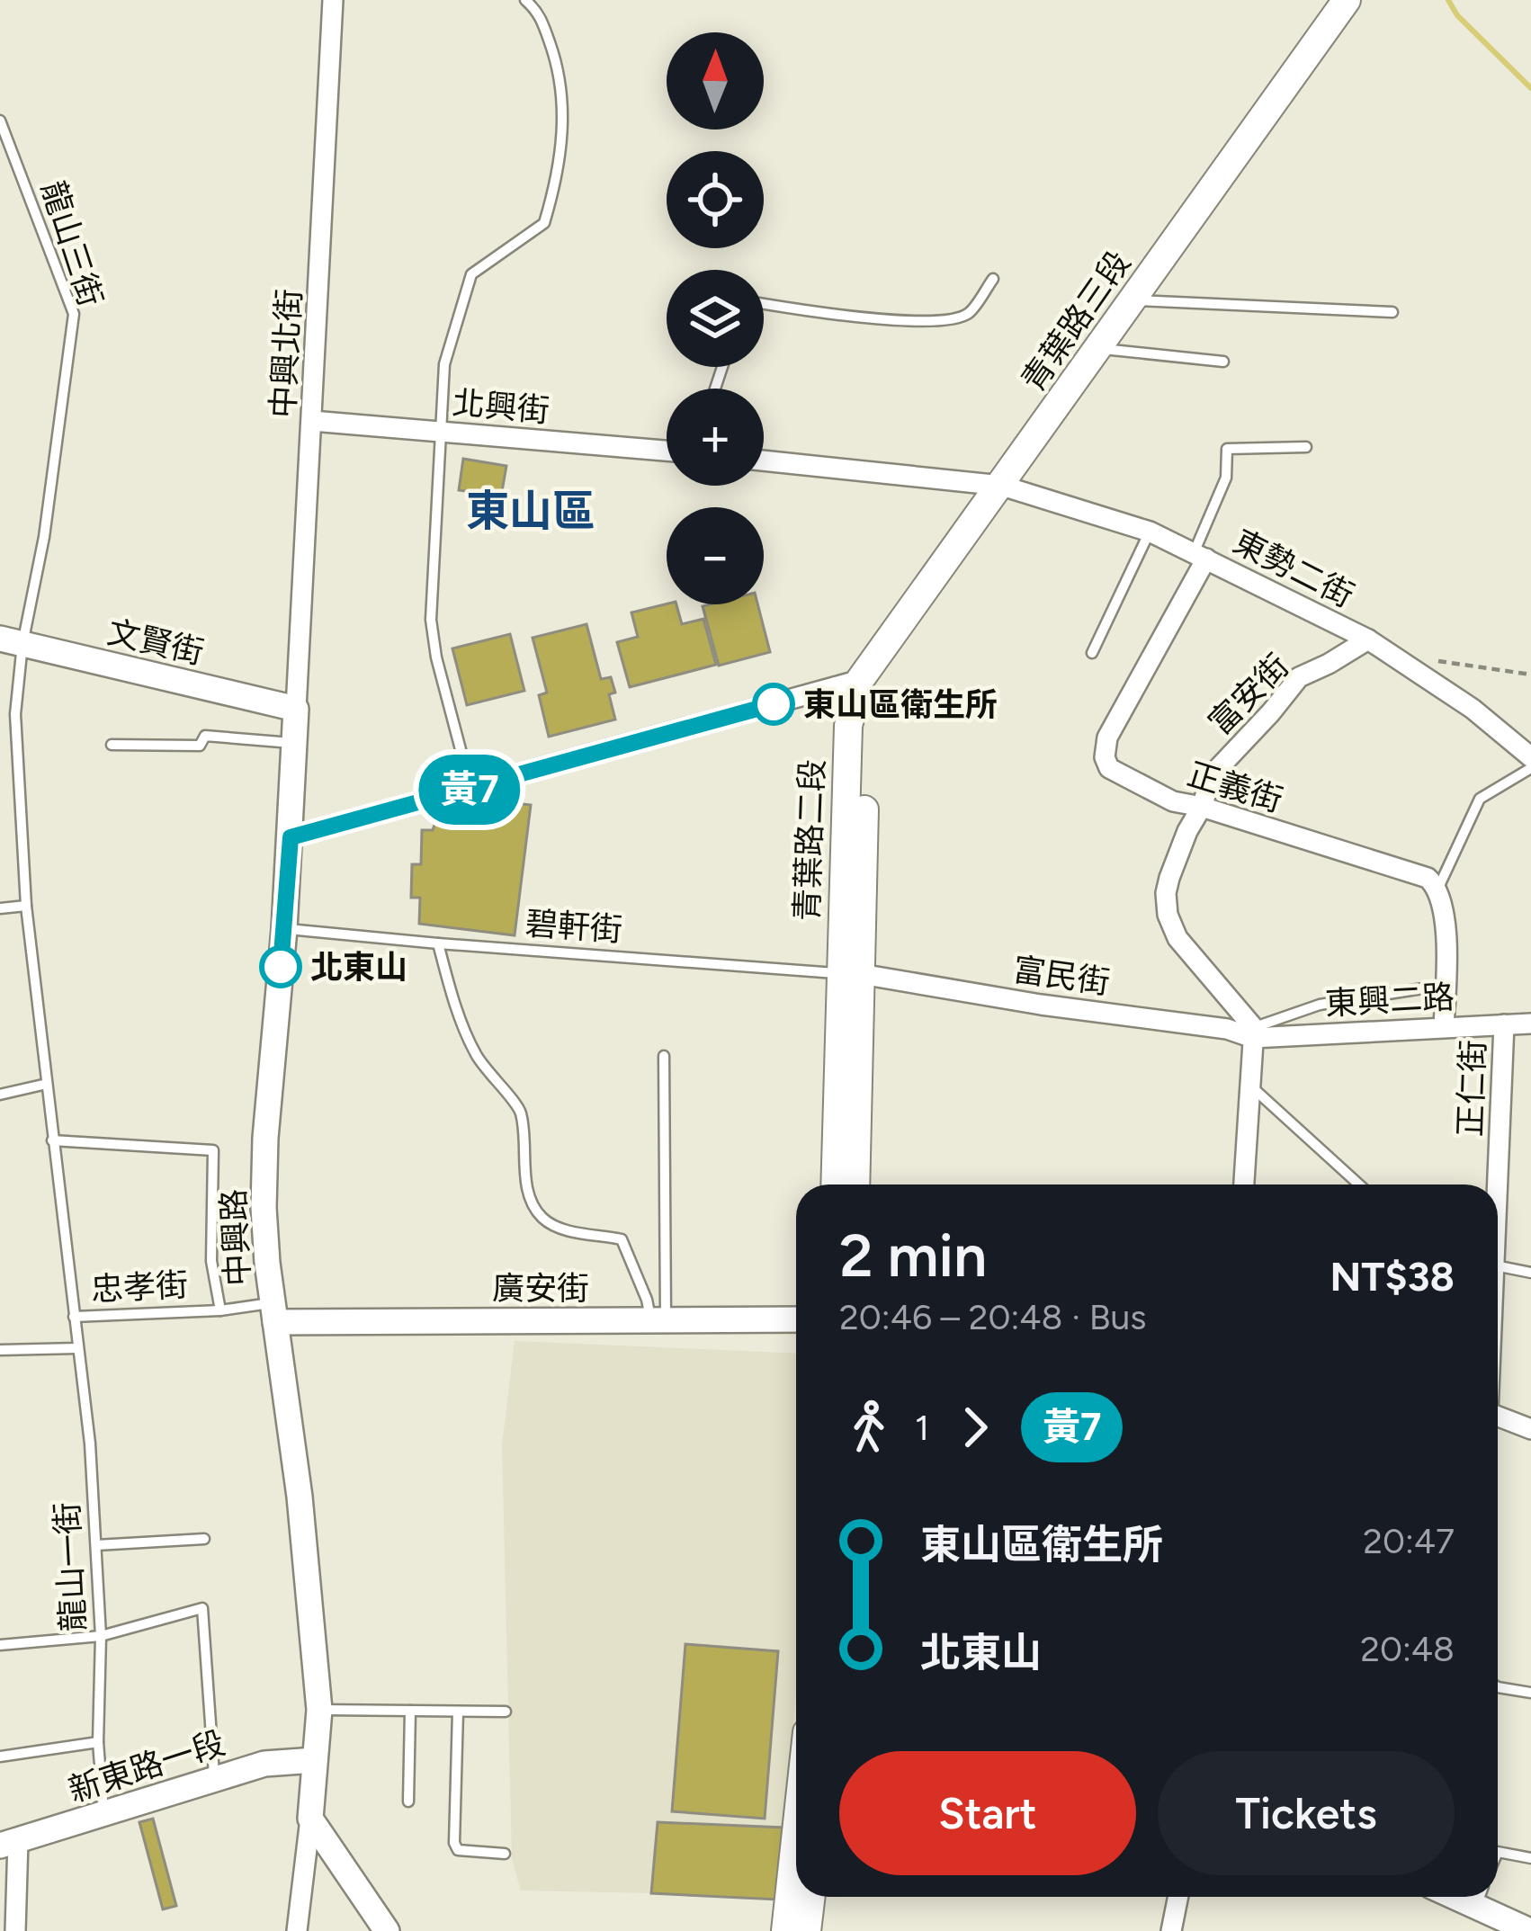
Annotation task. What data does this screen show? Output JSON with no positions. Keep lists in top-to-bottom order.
{
  "streets": {
    "main road": ["青葉路三段", "青葉路二段"],
    "street": [
      "中興北街",
      "北興街",
      "東勢二街",
      "文賢街",
      "富安街",
      "正義街",
      "富民街",
      "東興二路",
      "正仁街",
      "中興路",
      "廣安街",
      "新東路一段"
    ],
    "lane": [
      "龍山三街",
      "碧軒街",
      "忠孝街",
      "龍山一街"
    ]
  },
  "crossings": [
    ["龍山三街", "文賢街"],
    ["龍山三街", "龍山一街"],
    ["青葉路三段", "東勢二街"],
    ["青葉路三段", "青葉路二段"],
    ["中興北街", "北興街"],
    ["中興北街", "文賢街"],
    ["中興北街", "中興路"],
    ["東勢二街", "富安街"],
    ["東勢二街", "正義街"],
    ["文賢街", "中興路"],
    ["富安街", "正義街"],
    ["富安街", "富民街"],
    ["富安街", "東興二路"],
    ["青葉路二段", "碧軒街"],
    ["青葉路二段", "富民街"],
    ["碧軒街", "富民街"],
    ["碧軒街", "中興路"],
    ["富民街", "東興二路"],
    ["東興二路", "正仁街"],
    ["中興路", "忠孝街"],
    ["中興路", "廣安街"],
    ["中興路", "新東路一段"],
    ["忠孝街", "廣安街"],
    ["忠孝街", "龍山一街"],
    ["龍山一街", "新東路一段"]
  ],
  "districts": ["東山區"],
  "places": ["東山區衛生所", "北東山"],
  "lines": ["bus line 黃7"],
  "north": "top",
  "page": {
    "on_map": "黃7",
    "map_buttons": ["+", "−"],
    "heading": ["2 min", "20:46 – 20:48 · Bus", "NT$38"],
    "legs": ["1", "黃7"],
    "list": [
      {
        "name": "東山區衛生所",
        "value": "20:47"
      },
      {
        "name": "北東山",
        "value": "20:48"
      }
    ],
    "buttons": ["Start", "Tickets"]
  }
}
